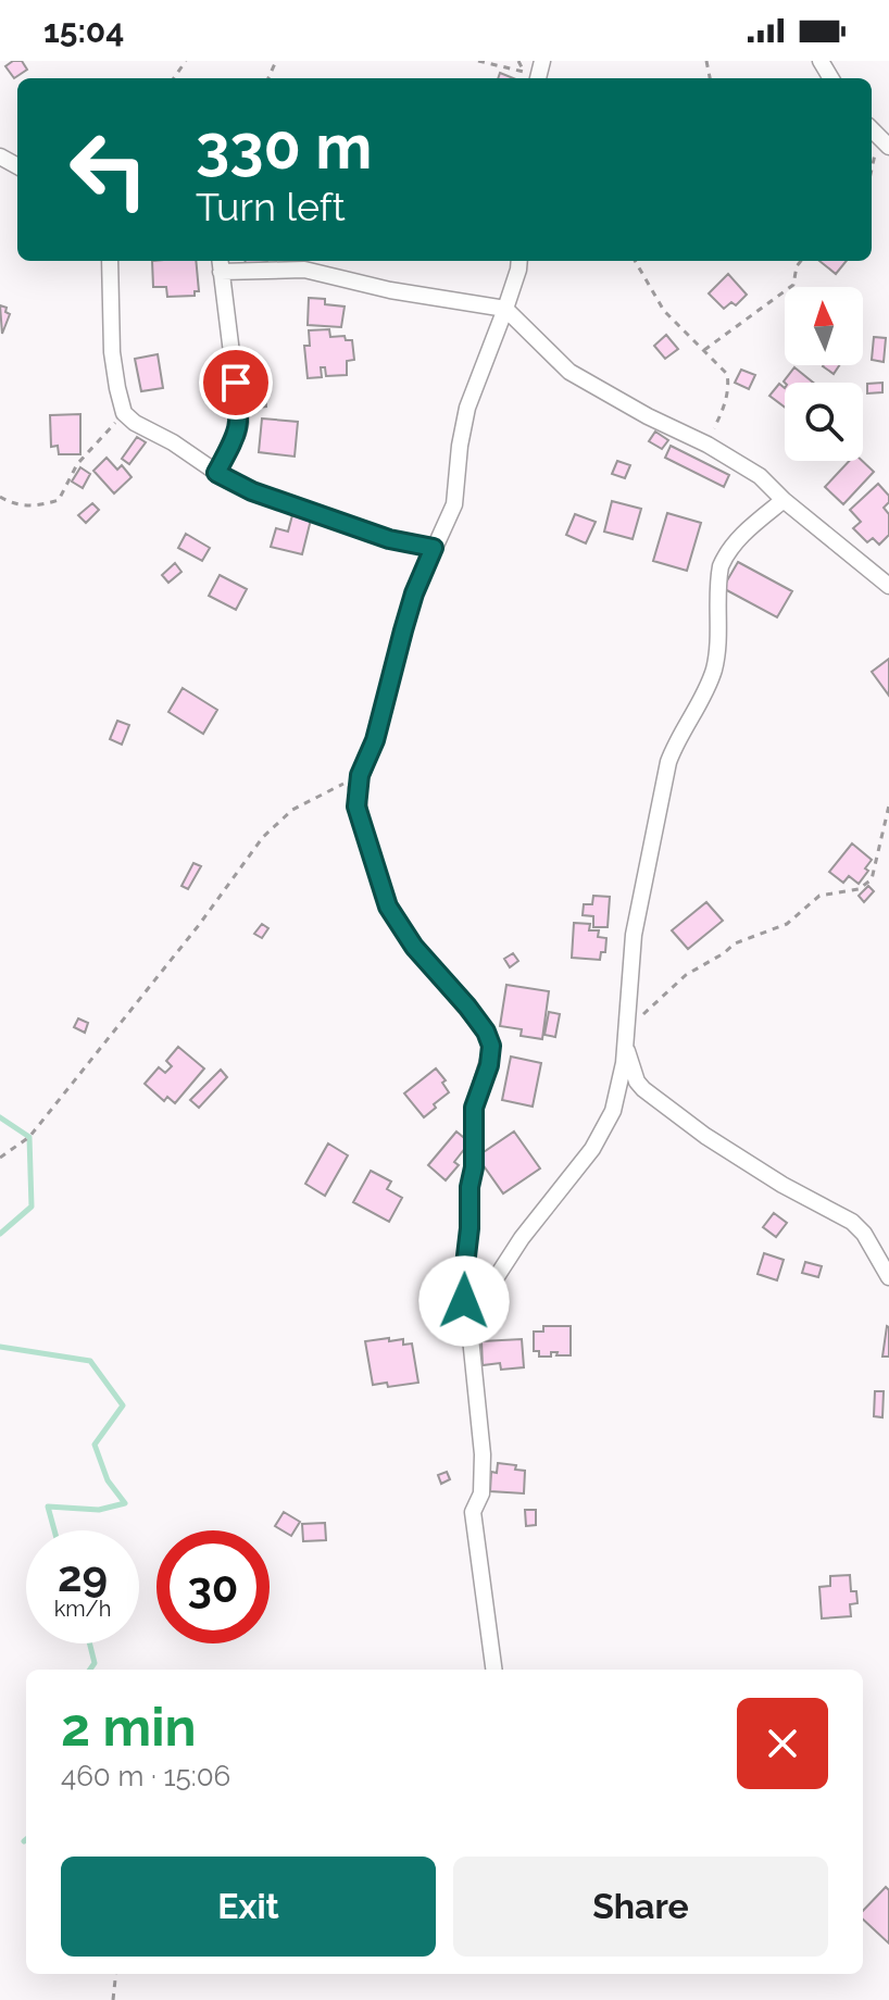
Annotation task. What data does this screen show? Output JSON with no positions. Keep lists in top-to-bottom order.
{
  "north": "top",
  "page": {
    "status": "15:04",
    "turn": ["330 m", "Turn left"],
    "speed": "29 km/h",
    "limit": "30",
    "heading": ["2 min", "460 m · 15:06"],
    "buttons": ["Exit", "Share"]
  }
}
